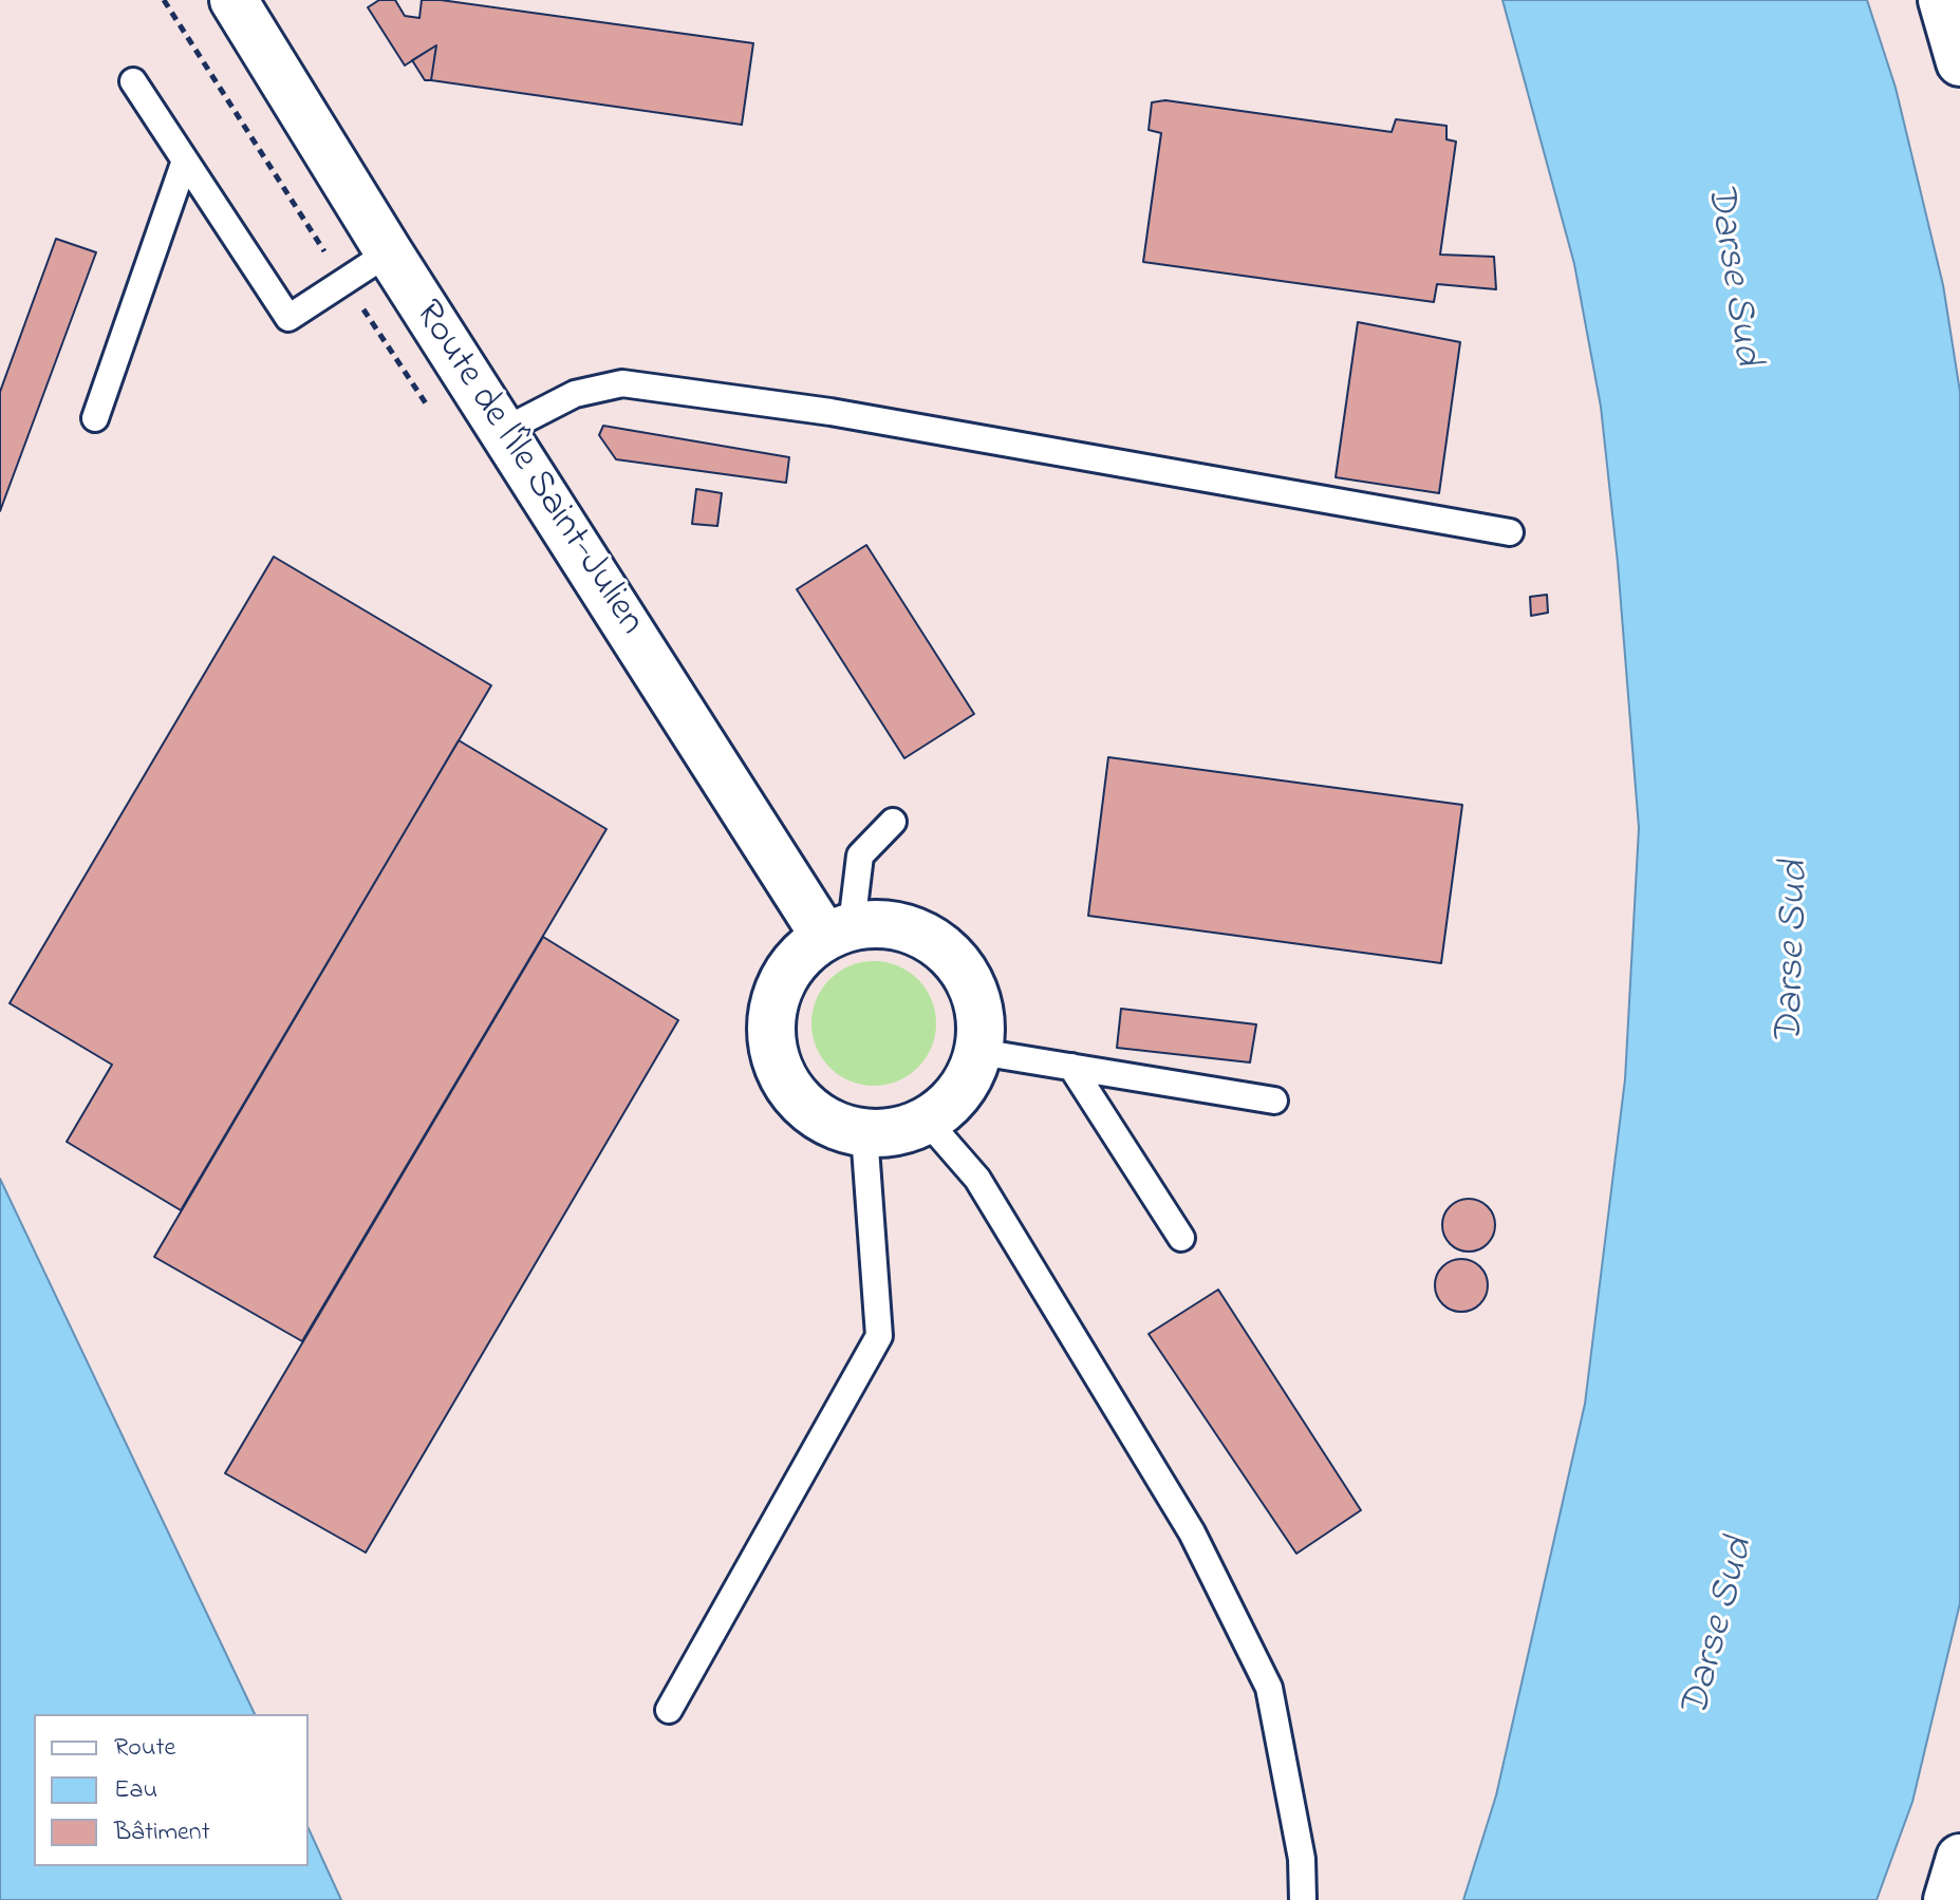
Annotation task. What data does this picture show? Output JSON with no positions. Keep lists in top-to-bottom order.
{
  "streets": {
    "street": ["Route de l'Île Saint-Julien"]
  },
  "water": ["Darse Sud"],
  "legend": ["Route", "Eau", "Bâtiment"]
}
